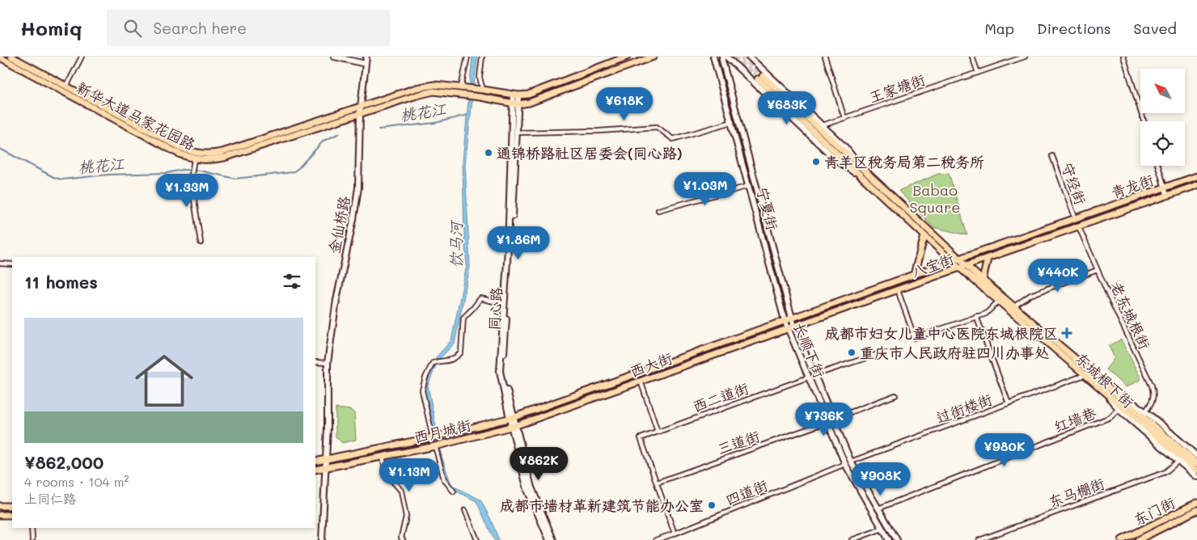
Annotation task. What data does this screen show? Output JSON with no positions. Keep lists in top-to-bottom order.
{
  "streets": {
    "main road": [
      "新华大道马家花园路",
      "青龙街",
      "八宝街",
      "西大街",
      "东城根下街",
      "西月城街",
      "东门街"
    ],
    "street": [
      "王家塘街",
      "守经街",
      "宁夏街",
      "金仙桥路",
      "同心路",
      "老东城根街",
      "长顺下街",
      "西二道街",
      "过街楼街",
      "红墙巷",
      "三道街",
      "四道街",
      "东马棚街"
    ]
  },
  "crossings": [
    ["新华大道马家花园路", "金仙桥路"],
    ["守经街", "青龙街"],
    ["守经街", "八宝街"],
    ["青龙街", "八宝街"],
    ["宁夏街", "八宝街"],
    ["宁夏街", "长顺下街"],
    ["宁夏街", "西大街"],
    ["金仙桥路", "西月城街"],
    ["八宝街", "老东城根街"],
    ["八宝街", "长顺下街"],
    ["八宝街", "西大街"],
    ["八宝街", "东城根下街"],
    ["同心路", "西大街"],
    ["同心路", "西月城街"],
    ["老东城根街", "东城根下街"],
    ["长顺下街", "西大街"],
    ["长顺下街", "西二道街"],
    ["长顺下街", "过街楼街"],
    ["长顺下街", "红墙巷"],
    ["长顺下街", "三道街"],
    ["长顺下街", "四道街"],
    ["西大街", "西月城街"],
    ["东城根下街", "过街楼街"],
    ["东城根下街", "红墙巷"],
    ["东城根下街", "东马棚街"],
    ["西二道街", "三道街"],
    ["过街楼街", "四道街"]
  ],
  "water": ["桃花江", "饮马河"],
  "parks": ["Babao Square"],
  "places": {
    "other": [
      "通锦桥路社区居委会(同心路)",
      "青羊区税务局第二税务所",
      "重庆市人民政府驻四川办事处",
      "成都市墙材革新建筑节能办公室"
    ],
    "health": ["成都市妇女儿童中心医院东城根院区"]
  },
  "north": "top left",
  "page": {
    "header": "Homiq",
    "search": "Search here",
    "nav": ["Map", "Directions", "Saved"],
    "price": [
      "¥618K",
      "¥683K",
      "¥1.03M",
      "¥1.33M",
      "¥1.86M",
      "¥440K",
      "¥736K",
      "¥980K",
      "¥862K",
      "¥1.13M",
      "¥908K"
    ],
    "heading": "11 homes",
    "list": [
      {
        "name": "¥862,000",
        "note": "4 rooms · 104 m² · 上同仁路"
      }
    ]
  }
}
